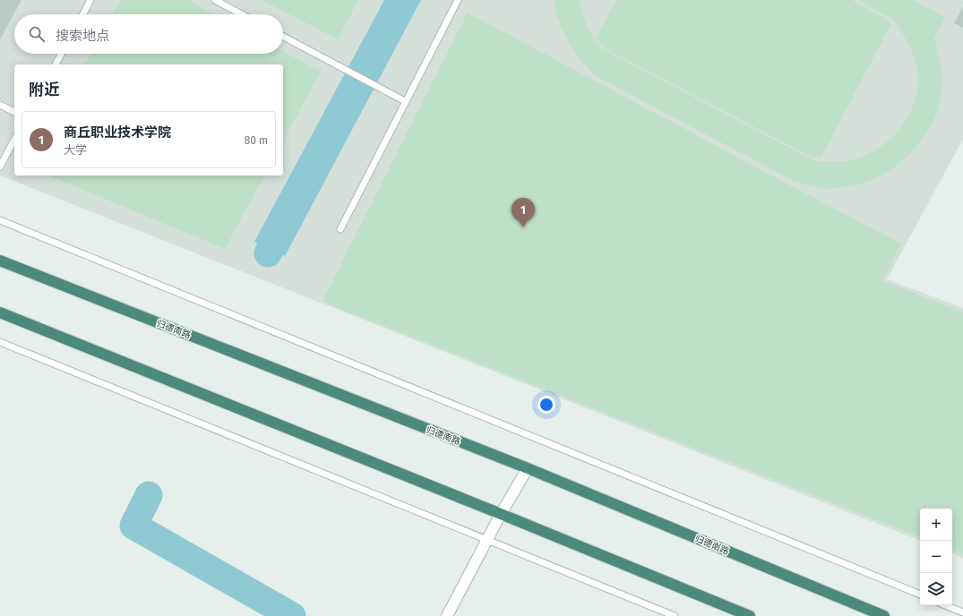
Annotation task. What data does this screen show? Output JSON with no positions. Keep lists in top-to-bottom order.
{
  "streets": {
    "highway": ["归德南路"]
  },
  "page": {
    "search": "搜索地点",
    "heading": "附近",
    "list": [
      {
        "mark": "1",
        "name": "商丘职业技术学院",
        "note": "大学",
        "value": "80 m"
      }
    ],
    "pins": "1",
    "map_buttons": ["+", "−"]
  }
}
